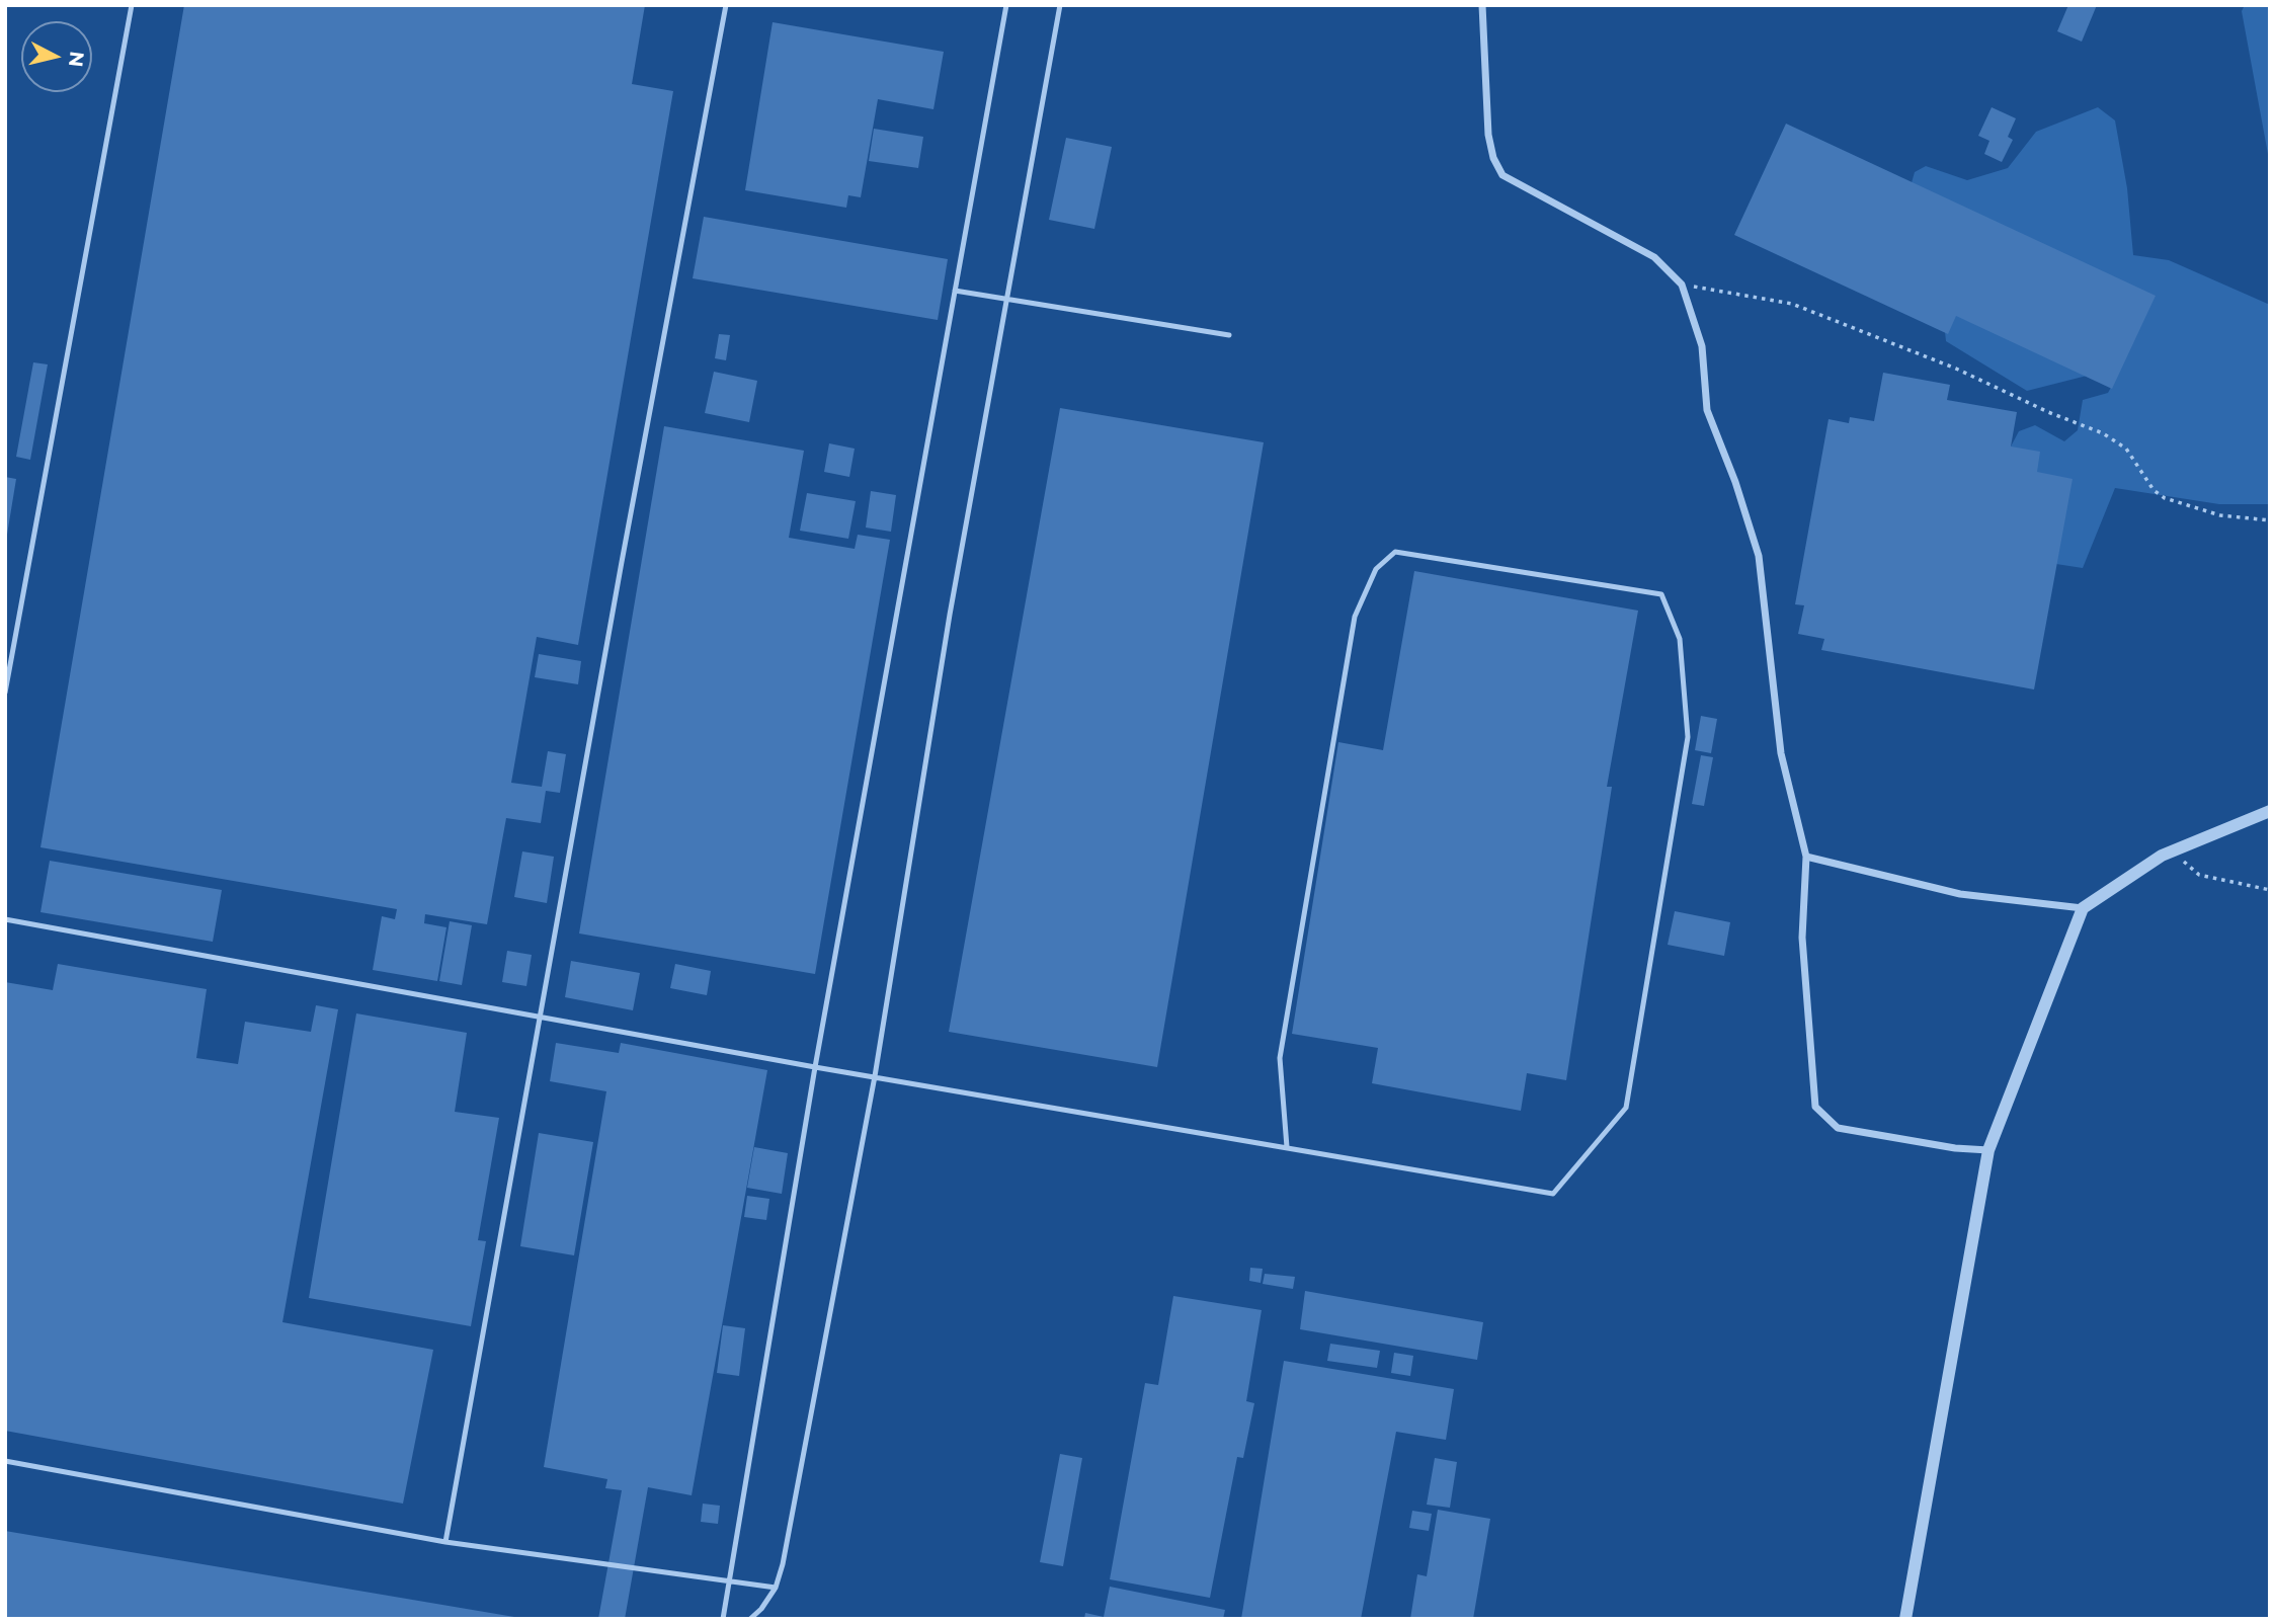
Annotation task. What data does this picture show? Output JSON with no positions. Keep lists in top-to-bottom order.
{
  "north": "right"
}
